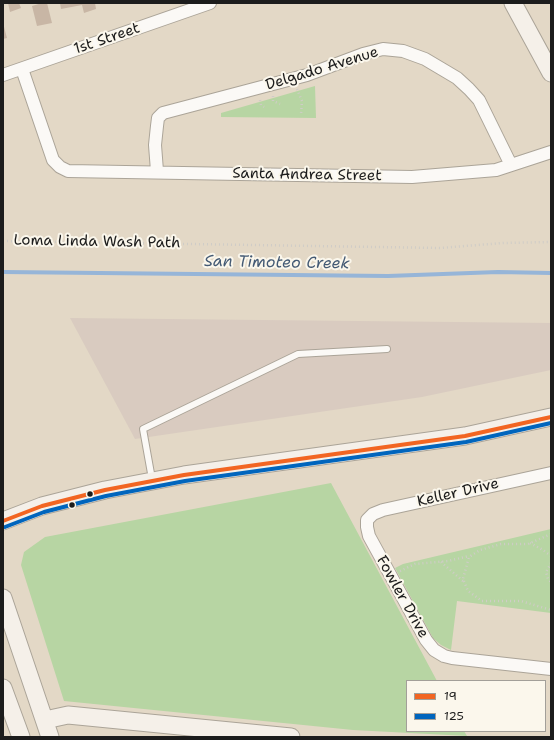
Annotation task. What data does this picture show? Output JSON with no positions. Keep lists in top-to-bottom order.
{
  "streets": {
    "street": [
      "1st Street",
      "Delgado Avenue",
      "Santa Andrea Street",
      "Keller Drive",
      "Fowler Drive"
    ],
    "path": ["Loma Linda Wash Path"]
  },
  "crossings": [
    ["1st Street", "Santa Andrea Street"],
    ["Delgado Avenue", "Santa Andrea Street"],
    ["Keller Drive", "Fowler Drive"]
  ],
  "water": ["San Timoteo Creek"],
  "lines": ["transit line 19", "transit line 125"],
  "legend": ["19", "125"]
}
